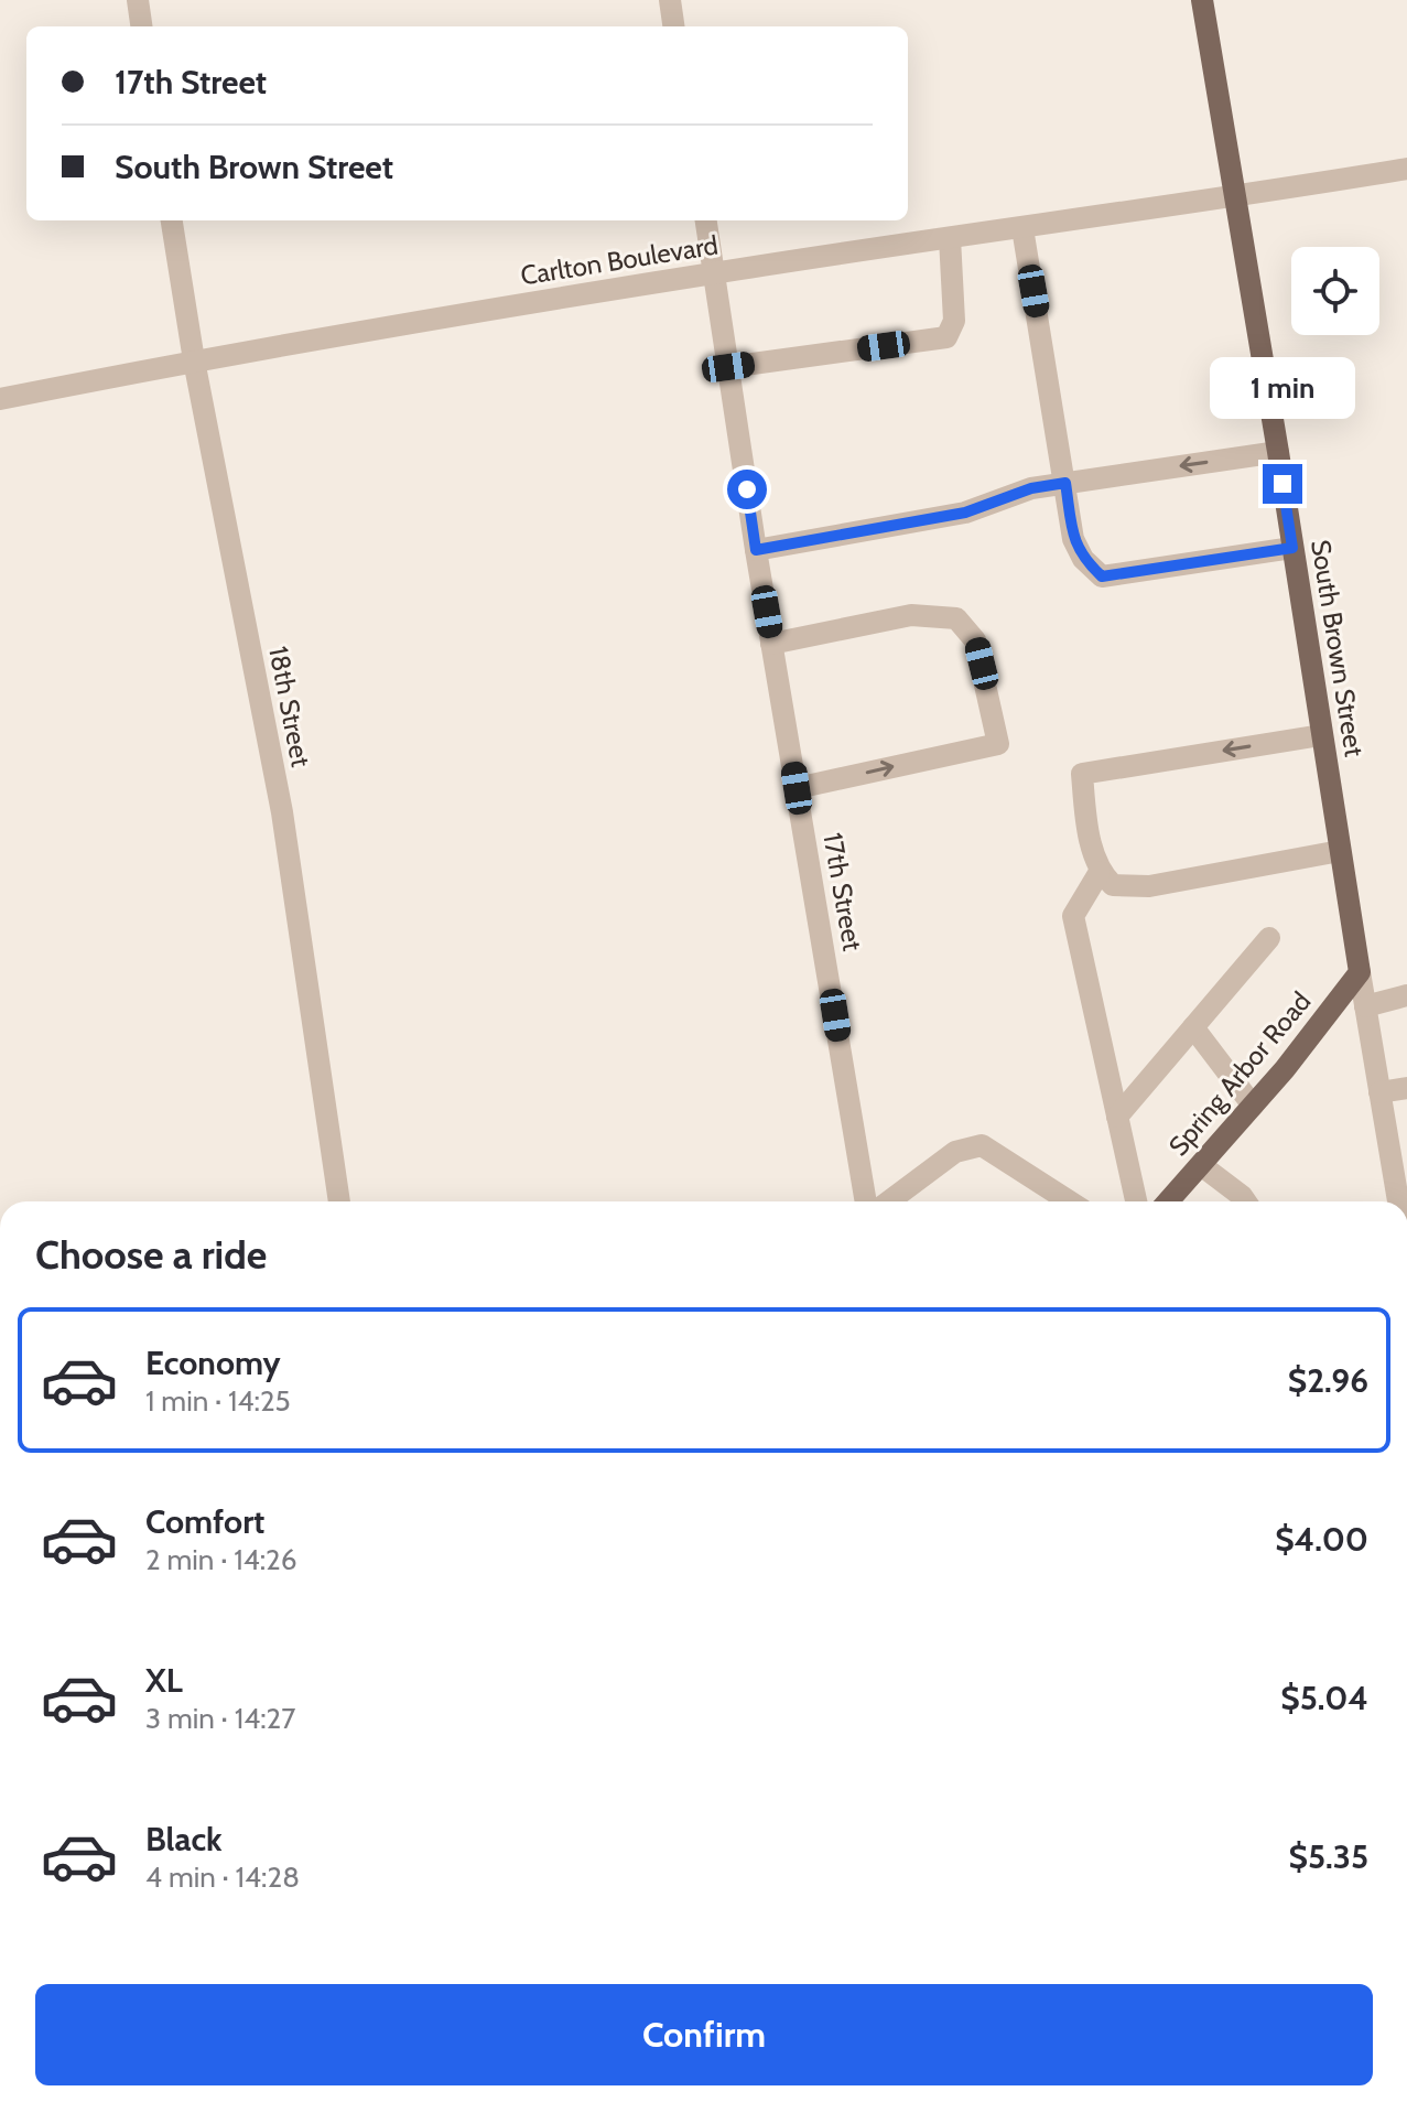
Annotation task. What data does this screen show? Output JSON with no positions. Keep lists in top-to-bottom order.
{
  "streets": {
    "main road": ["South Brown Street", "Spring Arbor Road"],
    "street": ["Carlton Boulevard", "18th Street", "17th Street"]
  },
  "crossings": [
    ["Carlton Boulevard", "South Brown Street"],
    ["Carlton Boulevard", "18th Street"],
    ["Carlton Boulevard", "17th Street"],
    ["South Brown Street", "Spring Arbor Road"]
  ],
  "page": {
    "banner": ["17th Street", "South Brown Street"],
    "bubble": "1 min",
    "heading": "Choose a ride",
    "list": [
      {
        "name": "Economy",
        "note": "1 min · 14:25",
        "value": "$2.96"
      },
      {
        "name": "Comfort",
        "note": "2 min · 14:26",
        "value": "$4.00"
      },
      {
        "name": "XL",
        "note": "3 min · 14:27",
        "value": "$5.04"
      },
      {
        "name": "Black",
        "note": "4 min · 14:28",
        "value": "$5.35"
      }
    ],
    "buttons": "Confirm"
  }
}
